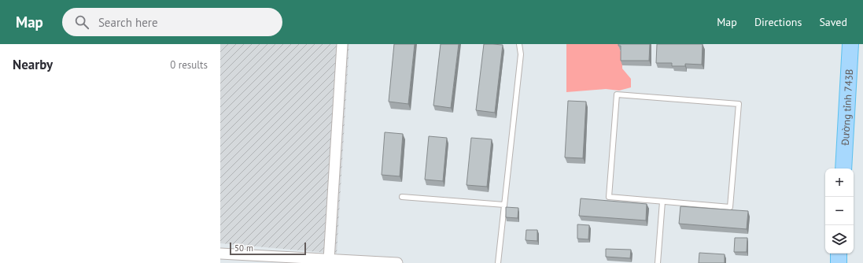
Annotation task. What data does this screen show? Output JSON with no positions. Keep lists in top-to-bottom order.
{
  "streets": {
    "main road": ["Đường tỉnh 743B"]
  },
  "scale_bar": "50 m",
  "page": {
    "header": "Map",
    "search": "Search here",
    "nav": ["Map", "Directions", "Saved"],
    "heading": ["Nearby", "0 results"],
    "map_buttons": ["+", "−"],
    "scale": "50 m"
  }
}
